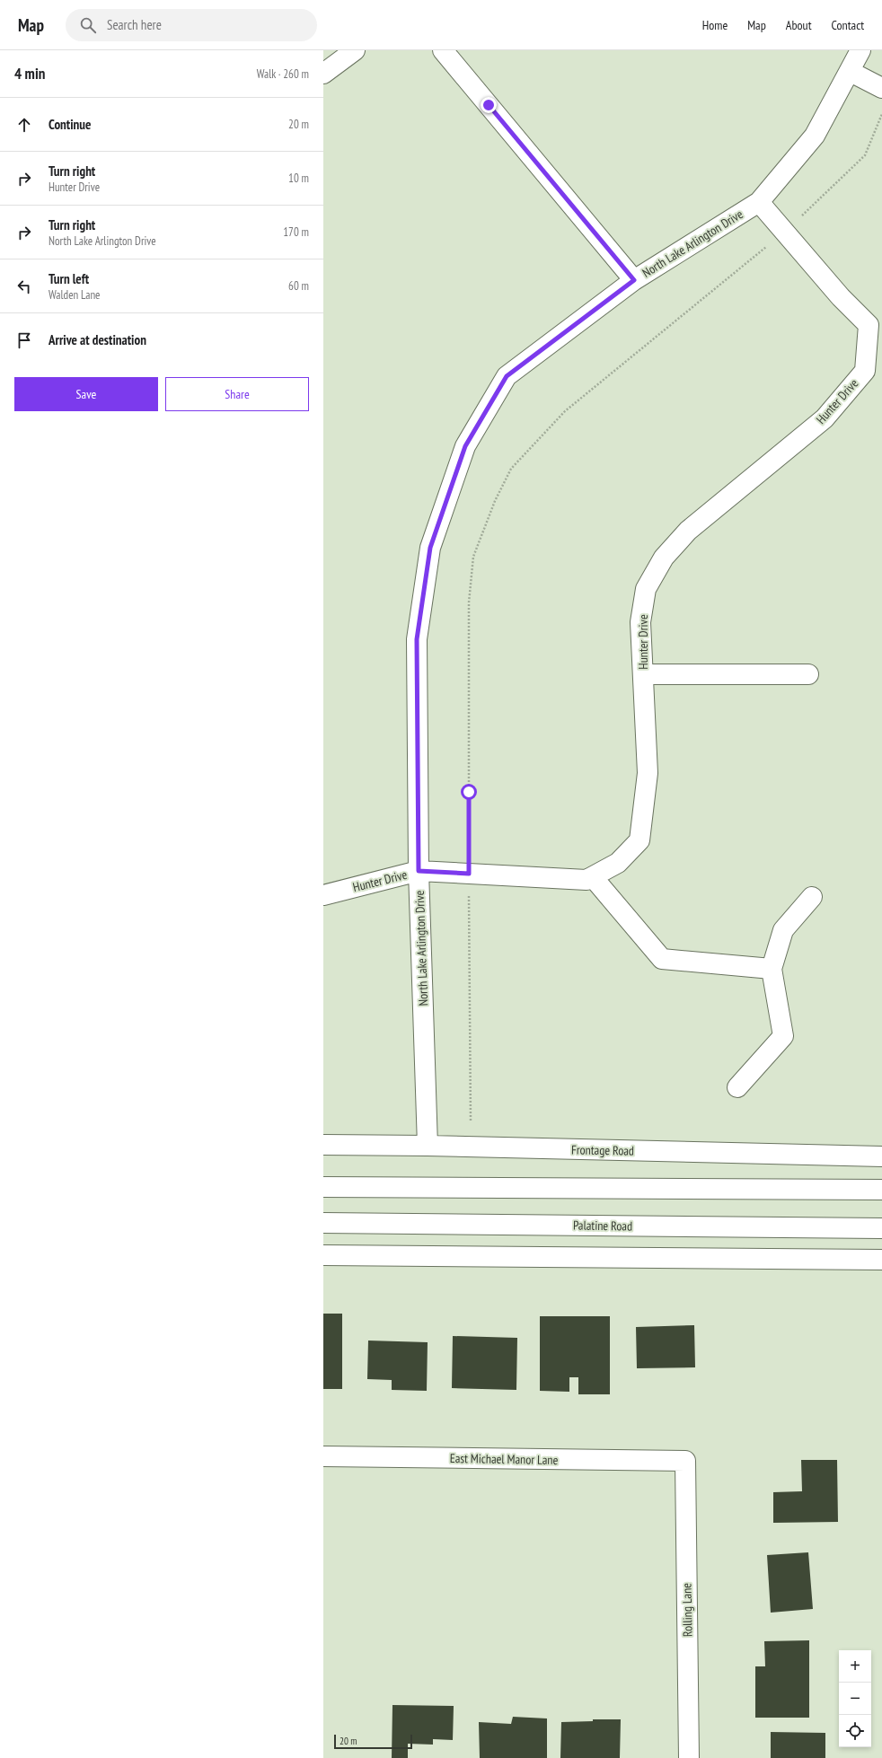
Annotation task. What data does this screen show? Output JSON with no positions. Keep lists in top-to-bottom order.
{
  "streets": {
    "main road": [
      "North Lake Arlington Drive",
      "Hunter Drive",
      "Frontage Road",
      "Palatine Road",
      "East Michael Manor Lane",
      "Rolling Lane"
    ]
  },
  "crossings": [
    ["North Lake Arlington Drive", "Hunter Drive"],
    ["North Lake Arlington Drive", "Frontage Road"],
    ["East Michael Manor Lane", "Rolling Lane"]
  ],
  "scale_bar": "20 m",
  "page": {
    "header": "Map",
    "search": "Search here",
    "nav": [
      "Home",
      "Map",
      "About",
      "Contact"
    ],
    "heading": ["4 min", "Walk · 260 m"],
    "list": [
      ["Continue", "20 m"],
      ["Turn right", "Hunter Drive", "10 m"],
      ["Turn right", "North Lake Arlington Drive", "170 m"],
      ["Turn left", "Walden Lane", "60 m"],
      "Arrive at destination"
    ],
    "buttons": ["Save", "Share"],
    "map_buttons": ["+", "−"],
    "scale": "20 m"
  }
}
